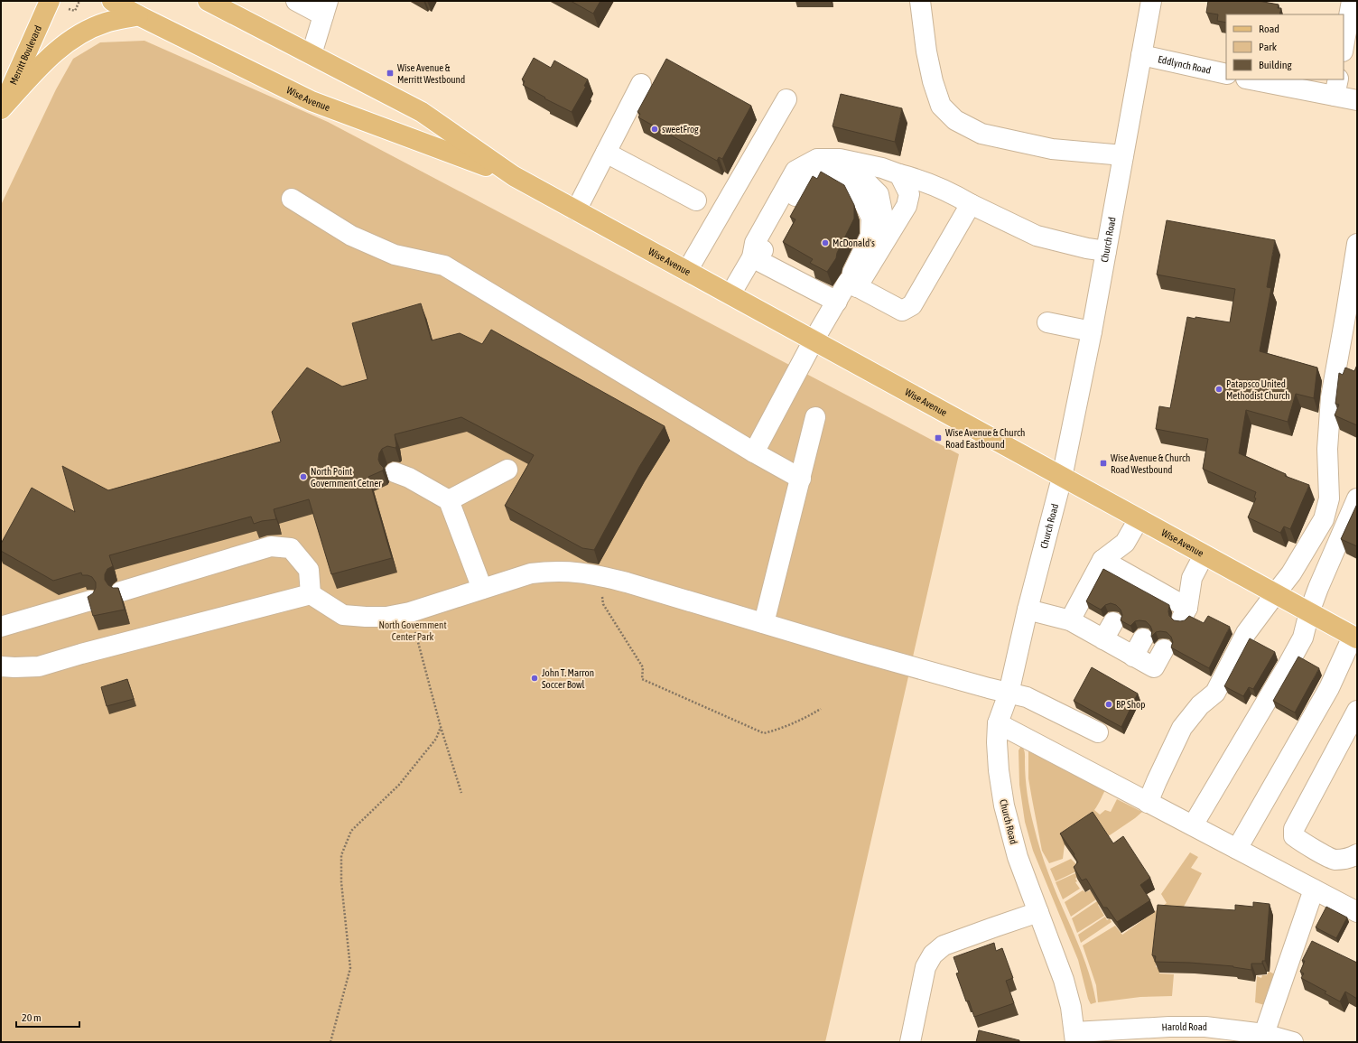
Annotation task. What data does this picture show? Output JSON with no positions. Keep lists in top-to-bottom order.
{
  "streets": {
    "main road": ["Merritt Boulevard", "Wise Avenue"],
    "street": ["Eddlynch Road", "Church Road", "Harold Road"]
  },
  "crossings": [
    ["Eddlynch Road", "Church Road"],
    ["Wise Avenue", "Church Road"],
    ["Church Road", "Harold Road"]
  ],
  "parks": ["North Government Center Park"],
  "places": {
    "transit": ["Wise Avenue & Merritt Westbound", "Wise Avenue & Church Road Eastbound", "Wise Avenue & Church Road Westbound"],
    "other": [
      "sweetFrog",
      "McDonald's",
      "Patapsco United Methodist Church",
      "North Point Government Cetner",
      "John T. Marron Soccer Bowl",
      "BP Shop"
    ]
  },
  "legend": ["Road", "Park", "Building"],
  "scale_bar": "20 m"
}
